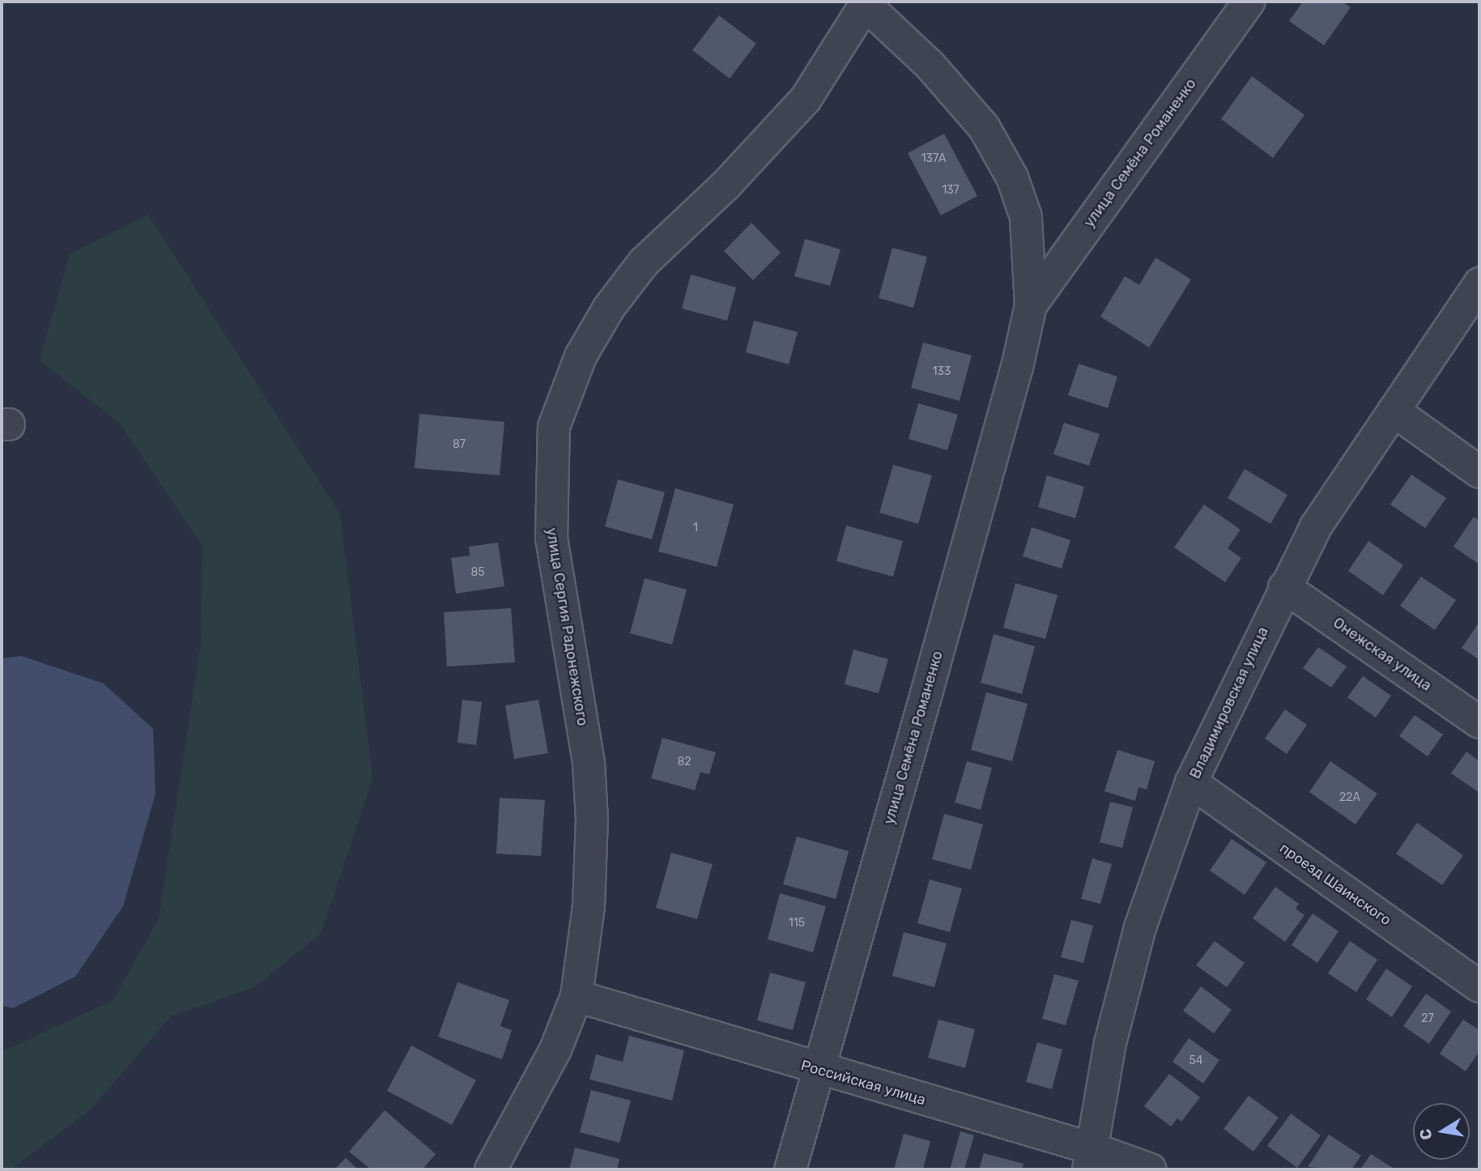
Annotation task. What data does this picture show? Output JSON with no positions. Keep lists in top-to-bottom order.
{
  "streets": {
    "street": [
      "улица Семёна Романенко",
      "улица Сергия Радонежского",
      "Онежская улица",
      "Владимировская улица",
      "проезд Шаинского",
      "Российская улица"
    ]
  },
  "crossings": [
    ["улица Семёна Романенко", "улица Сергия Радонежского"],
    ["улица Семёна Романенко", "Российская улица"],
    ["улица Сергия Радонежского", "Российская улица"],
    ["Онежская улица", "Владимировская улица"],
    ["Владимировская улица", "проезд Шаинского"],
    ["Владимировская улица", "Российская улица"]
  ],
  "house_numbers": [
    "137А",
    "137",
    "133",
    "87",
    "1",
    "85",
    "82",
    "22А",
    "115",
    "27",
    "54"
  ],
  "north": "left"
}
